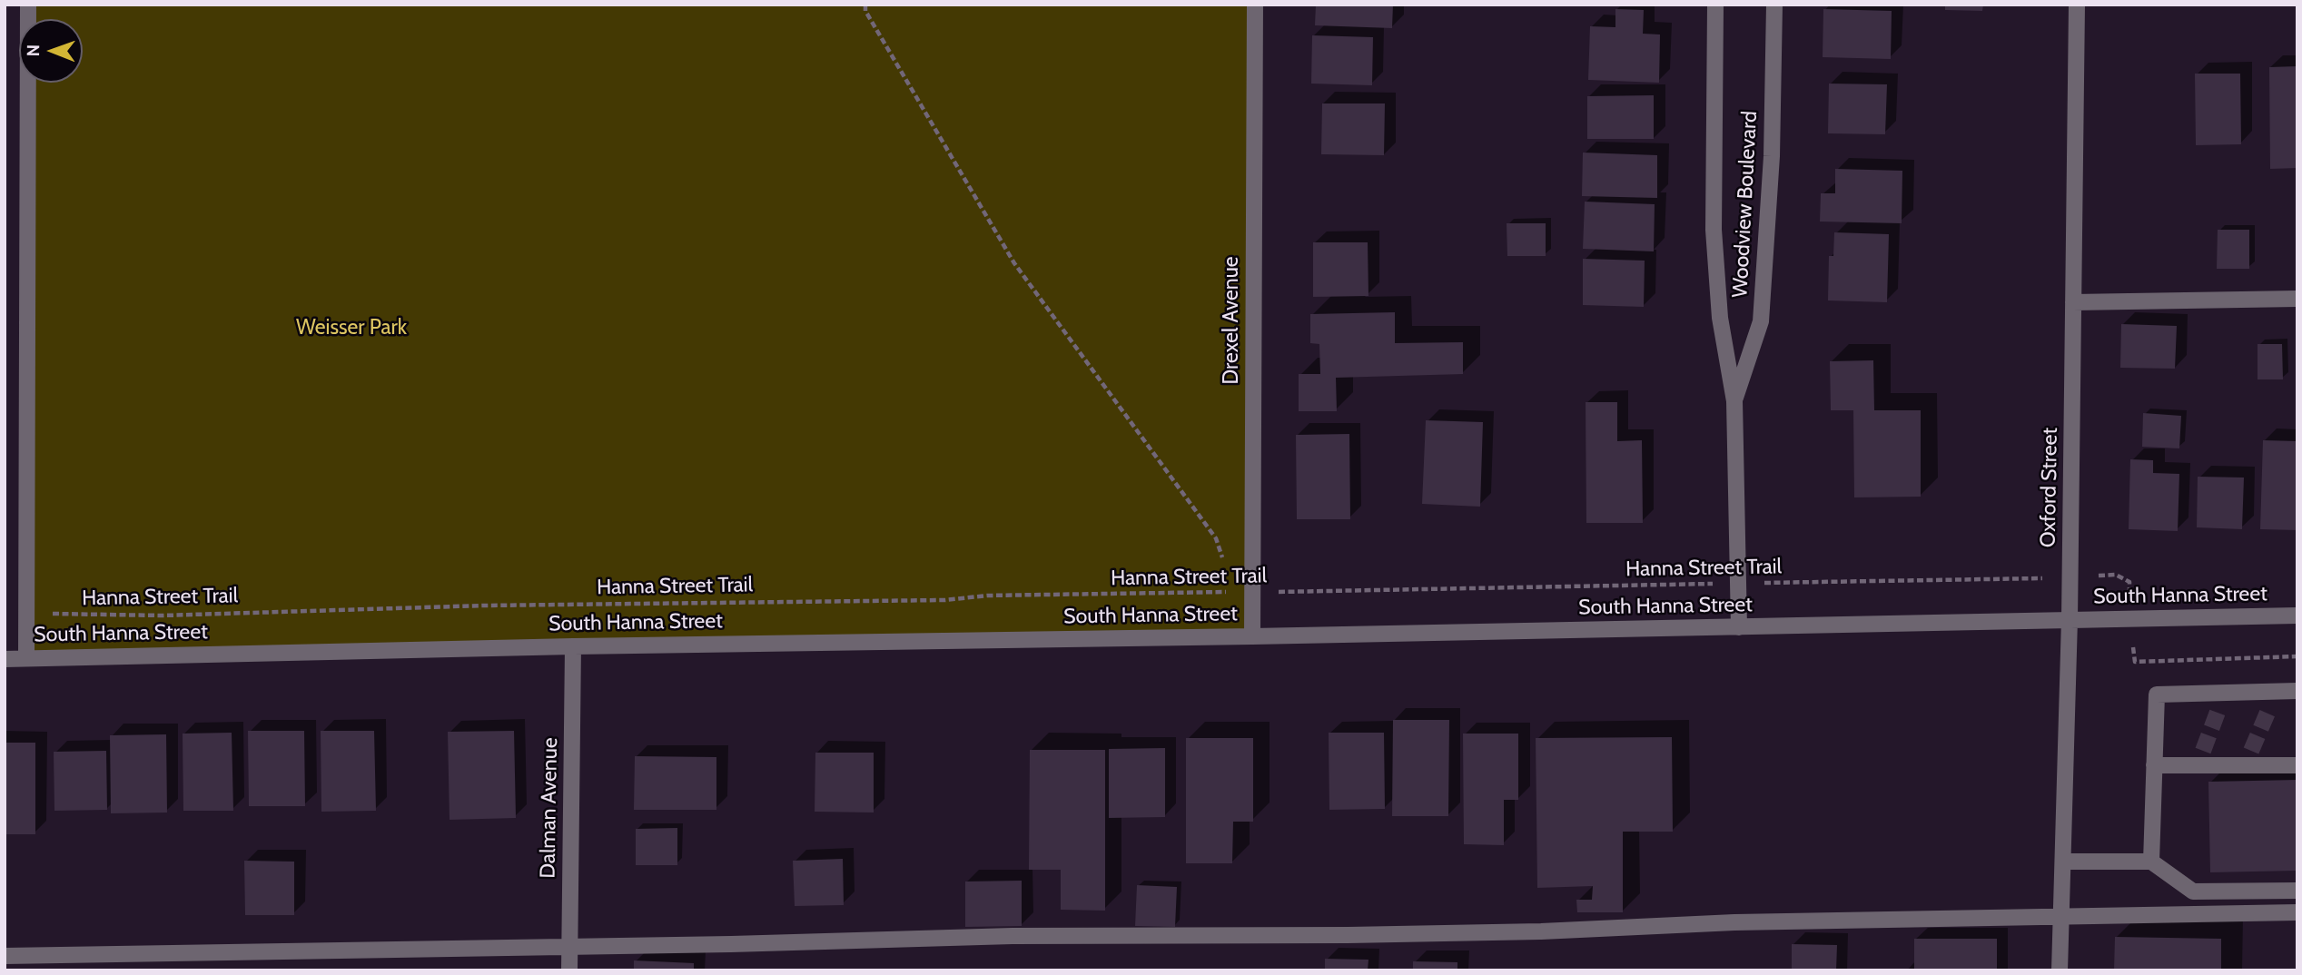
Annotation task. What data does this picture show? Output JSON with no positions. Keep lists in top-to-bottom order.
{
  "streets": {
    "street": [
      "Woodview Boulevard",
      "Drexel Avenue",
      "Oxford Street",
      "South Hanna Street",
      "Dalman Avenue"
    ],
    "path": ["Hanna Street Trail"]
  },
  "crossings": [
    ["Woodview Boulevard", "Hanna Street Trail"],
    ["Woodview Boulevard", "South Hanna Street"],
    ["Drexel Avenue", "Hanna Street Trail"],
    ["Drexel Avenue", "South Hanna Street"],
    ["Oxford Street", "Hanna Street Trail"],
    ["Oxford Street", "South Hanna Street"],
    ["Hanna Street Trail", "South Hanna Street"],
    ["South Hanna Street", "Dalman Avenue"]
  ],
  "parks": ["Weisser Park"],
  "north": "left"
}
